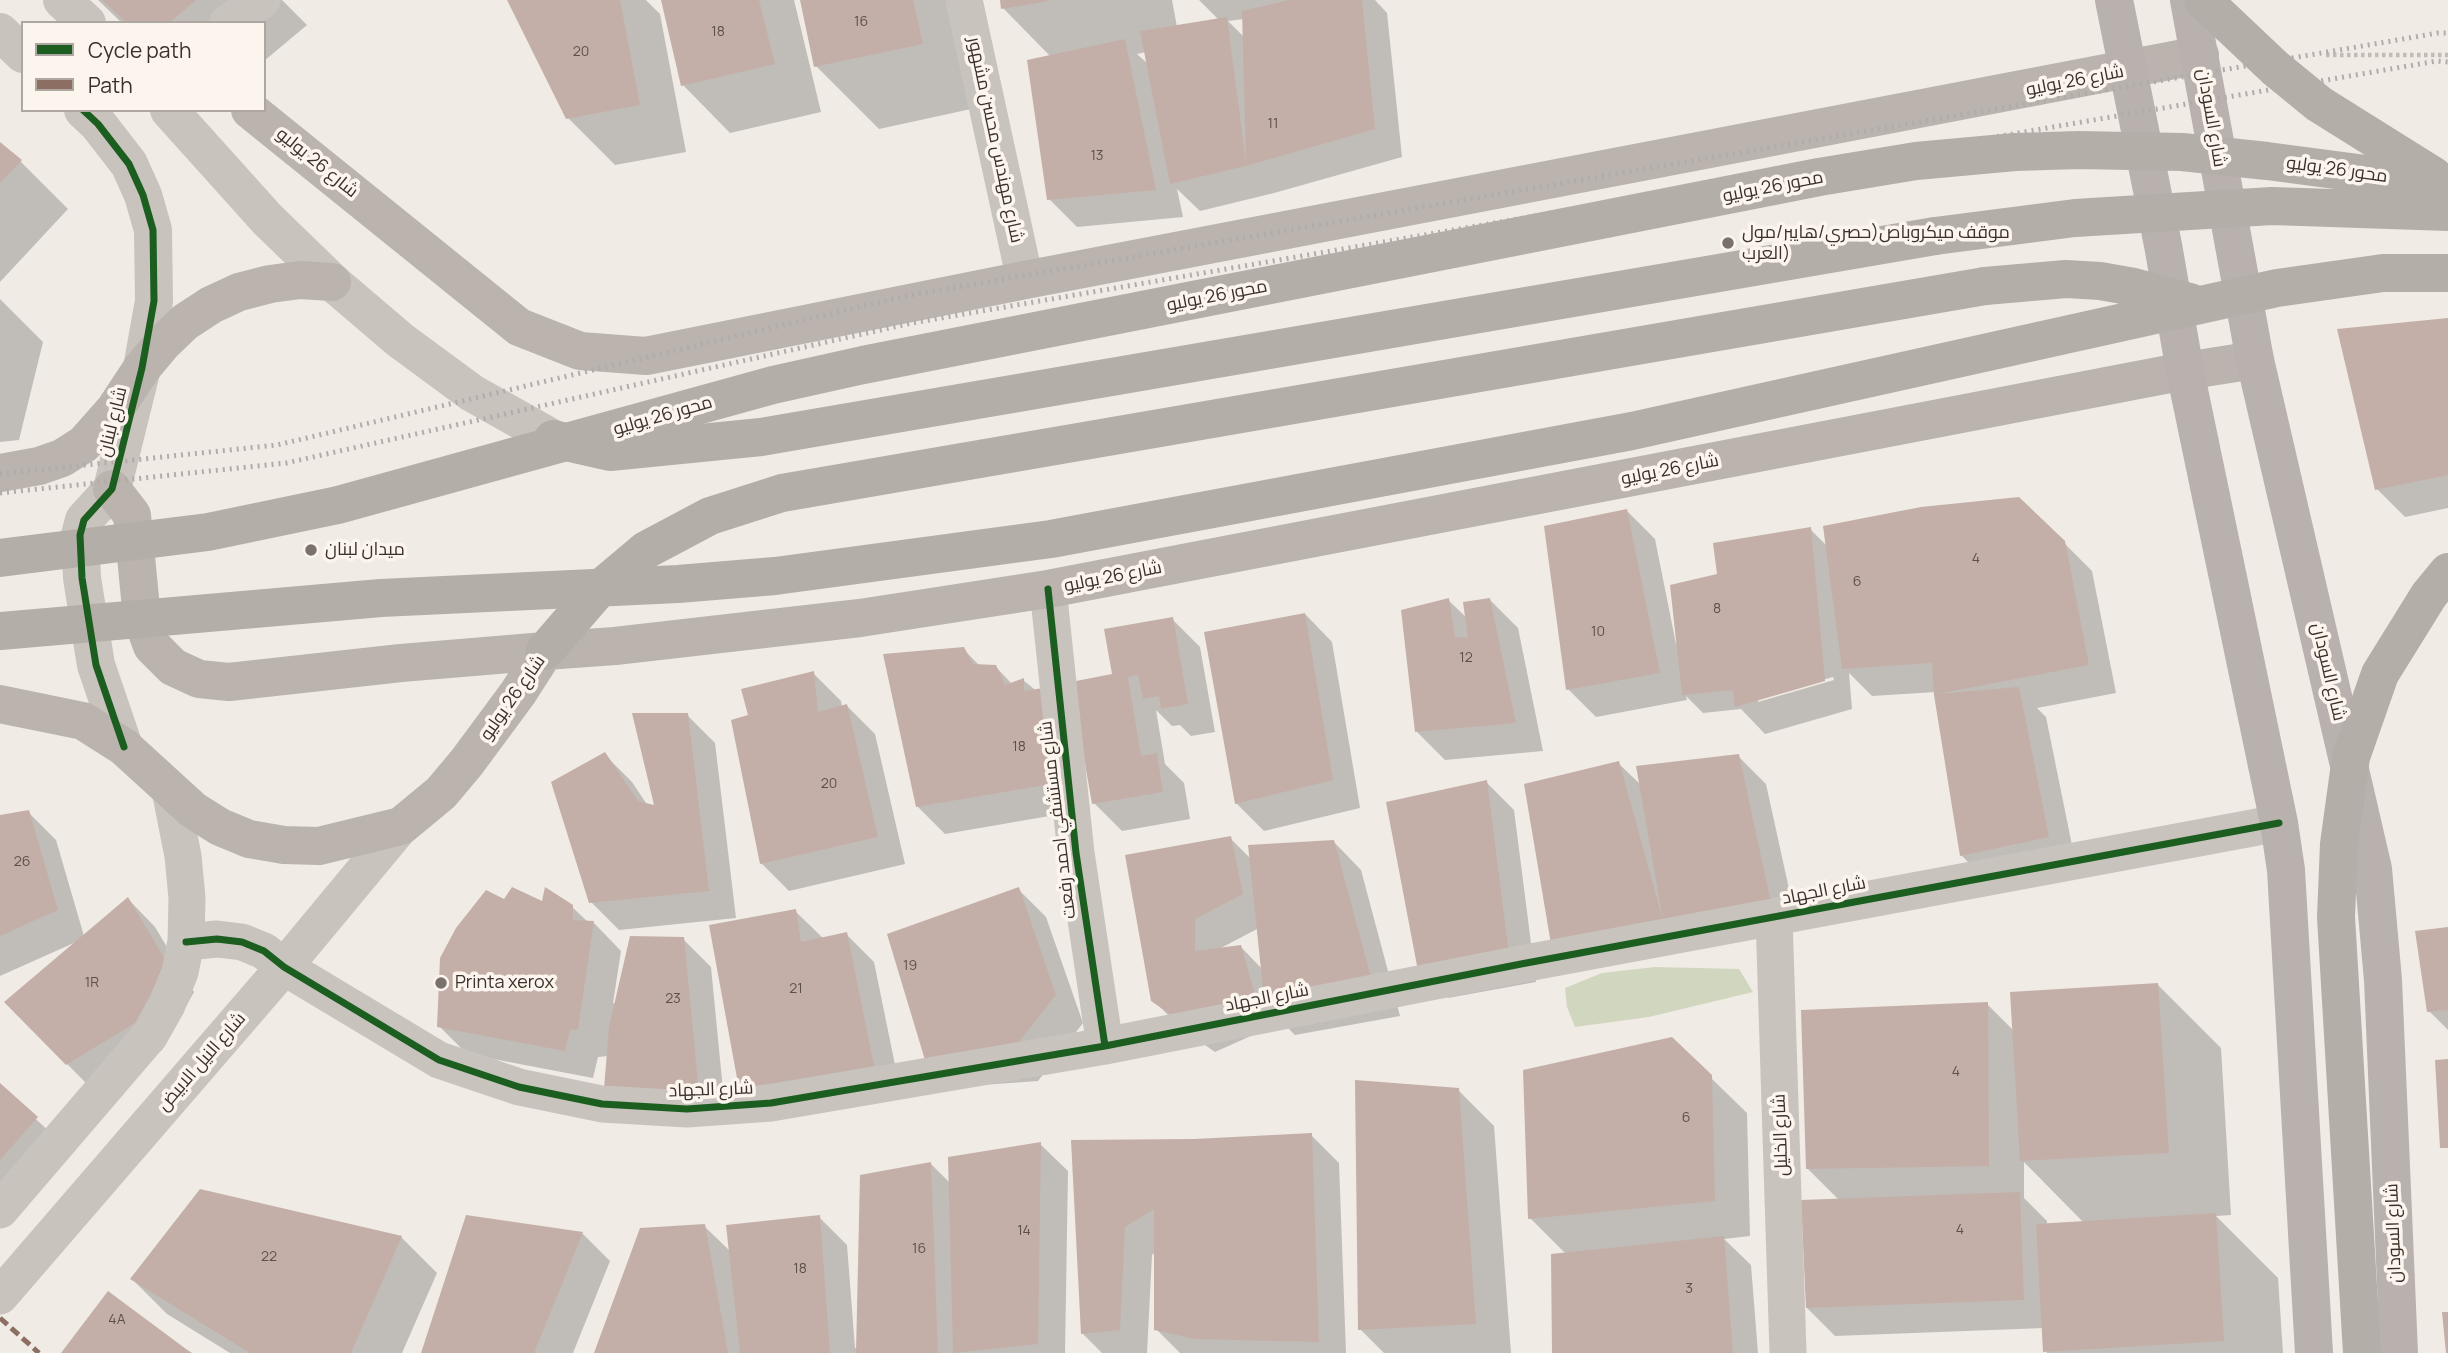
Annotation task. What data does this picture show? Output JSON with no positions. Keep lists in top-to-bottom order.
{
  "streets": {
    "highway": ["محور 26 يوليو"],
    "main road": ["شارع 26 يوليو", "شارع السودان"],
    "street": [
      "شارع مهندس محسن مشهور",
      "شارع لبنان",
      "شارع مستشفي احمد رفعت",
      "شارع الجهاد",
      "شارع النيل الابيض",
      "شارع الخليل"
    ]
  },
  "crossings": [
    ["شارع 26 يوليو", "شارع السودان"],
    ["شارع 26 يوليو", "شارع مهندس محسن مشهور"],
    ["شارع 26 يوليو", "شارع لبنان"],
    ["شارع 26 يوليو", "شارع مستشفي احمد رفعت"],
    ["شارع 26 يوليو", "شارع النيل الابيض"],
    ["شارع مستشفي احمد رفعت", "شارع الجهاد"],
    ["شارع الجهاد", "شارع النيل الابيض"],
    ["شارع الجهاد", "شارع الخليل"]
  ],
  "places": ["موقف ميكروباص(حصري/هايبر/مول العرب)", "ميدان لبنان", "Printa xerox"],
  "house_numbers": [
    "16",
    "18",
    "20",
    "11",
    "13",
    "4",
    "6",
    "8",
    "10",
    "12",
    "18",
    "20",
    "26",
    "19",
    "1R",
    "21",
    "23",
    "4",
    "6",
    "4",
    "14",
    "16",
    "22",
    "18",
    "3",
    "4A"
  ],
  "legend": ["Cycle path", "Path"]
}
